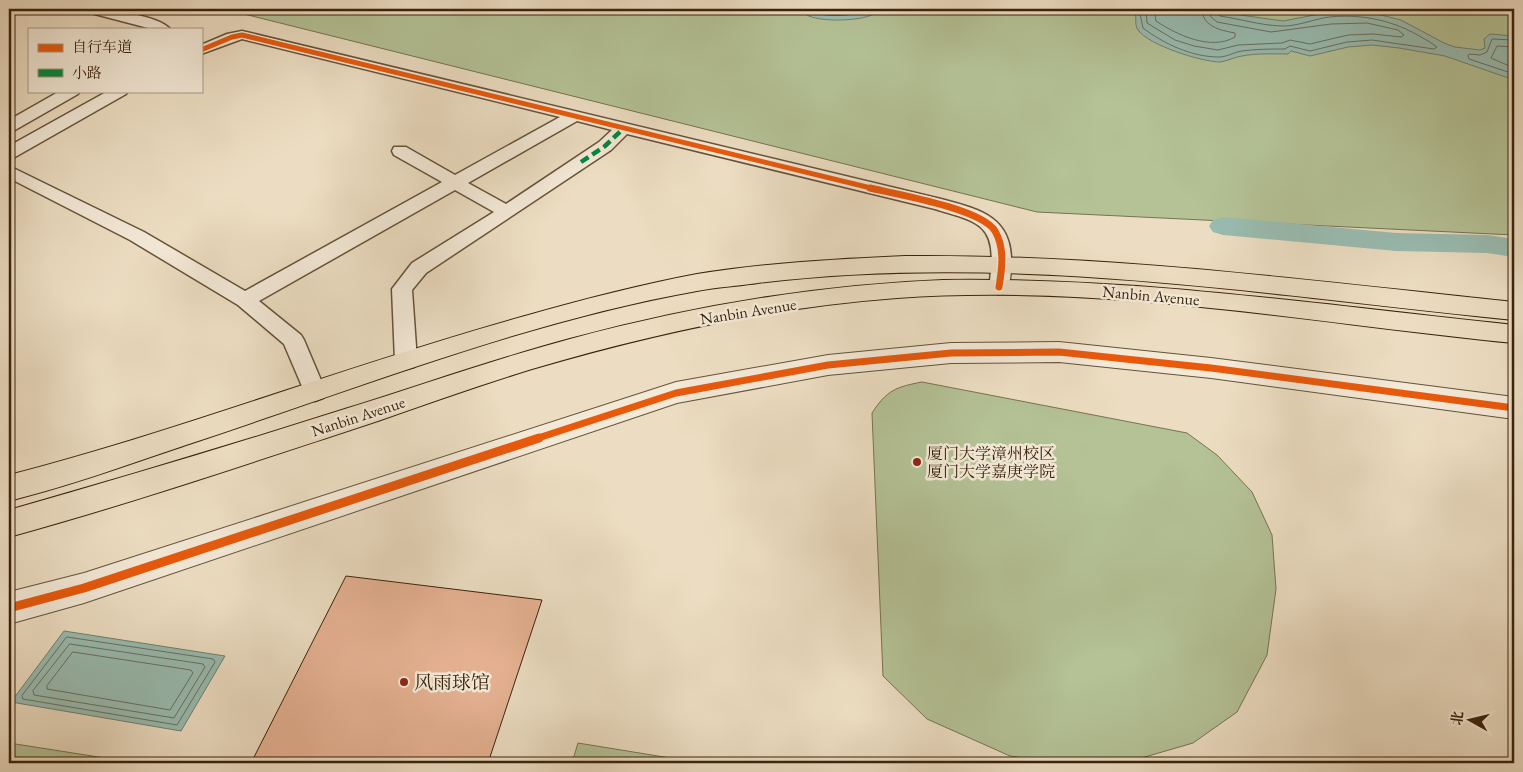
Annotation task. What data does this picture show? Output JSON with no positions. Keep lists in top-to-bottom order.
{
  "streets": {
    "main road": ["Nanbin Avenue"]
  },
  "places": ["厦门大学漳州校区 厦门大学嘉庚学院", "风雨球馆"],
  "legend": ["自行车道", "小路"],
  "north": "left"
}
